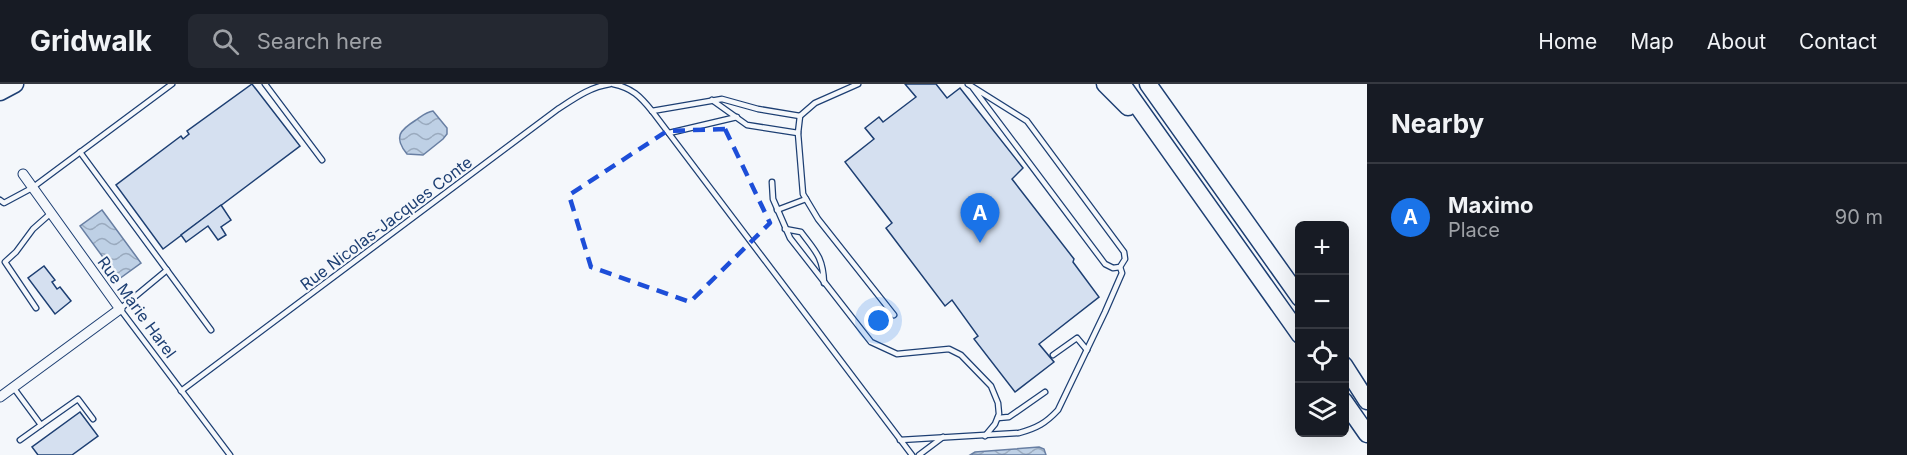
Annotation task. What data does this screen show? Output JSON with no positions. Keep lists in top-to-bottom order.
{
  "streets": {
    "street": ["Rue Marie Harel"],
    "lane": ["Rue Nicolas-Jacques Conte"]
  },
  "crossings": [
    ["Rue Nicolas-Jacques Conte", "Rue Marie Harel"]
  ],
  "page": {
    "header": "Gridwalk",
    "search": "Search here",
    "nav": [
      "Home",
      "Map",
      "About",
      "Contact"
    ],
    "heading": "Nearby",
    "list": [
      {
        "mark": "A",
        "name": "Maximo",
        "note": "Place",
        "value": "90 m"
      }
    ],
    "pins": "A",
    "map_buttons": ["+", "−"]
  }
}
